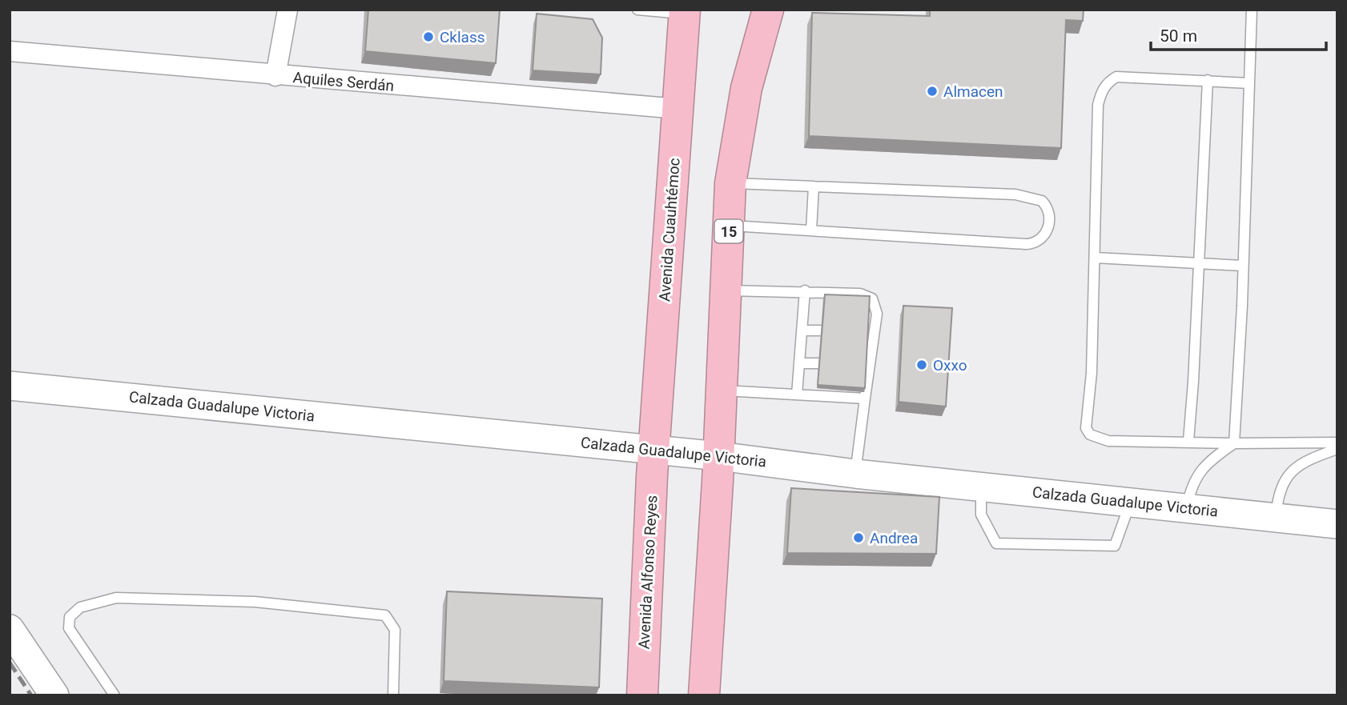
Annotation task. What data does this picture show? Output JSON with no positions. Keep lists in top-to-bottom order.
{
  "streets": {
    "highway": ["Avenida Cuauhtémoc", "15", "Avenida Alfonso Reyes"],
    "street": ["Aquiles Serdán", "Calzada Guadalupe Victoria"]
  },
  "crossings": [
    ["Aquiles Serdán", "Avenida Cuauhtémoc"],
    ["Avenida Cuauhtémoc", "Calzada Guadalupe Victoria"],
    ["Avenida Cuauhtémoc", "Avenida Alfonso Reyes"],
    ["15", "Calzada Guadalupe Victoria"],
    ["Calzada Guadalupe Victoria", "Avenida Alfonso Reyes"]
  ],
  "places": [
    "Cklass",
    "Almacen",
    "Oxxo",
    "Andrea"
  ],
  "scale_bar": "50 m"
}
